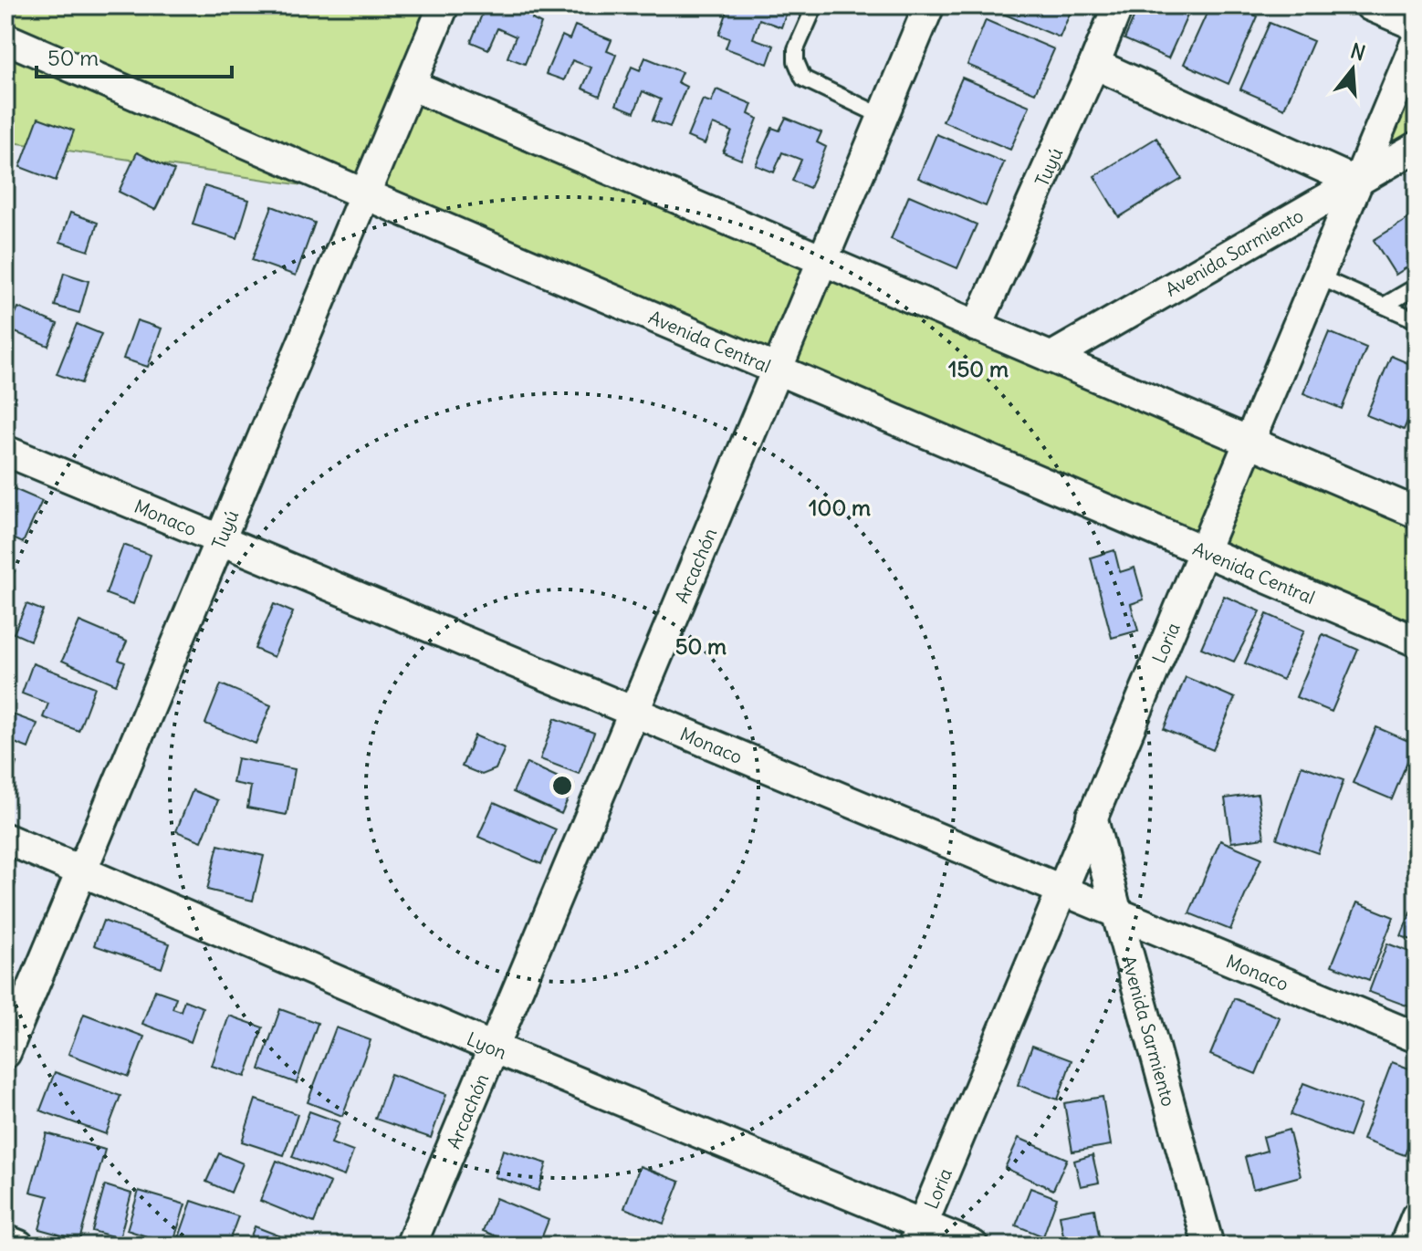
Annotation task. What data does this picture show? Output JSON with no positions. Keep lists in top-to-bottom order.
{
  "streets": {
    "street": [
      "Tuyú",
      "Avenida Sarmiento",
      "Avenida Central",
      "Monaco",
      "Arcachón",
      "Loria",
      "Lyon"
    ]
  },
  "crossings": [
    ["Tuyú", "Avenida Central"],
    ["Tuyú", "Monaco"],
    ["Tuyú", "Lyon"],
    ["Avenida Sarmiento", "Monaco"],
    ["Avenida Sarmiento", "Loria"],
    ["Avenida Central", "Arcachón"],
    ["Avenida Central", "Loria"],
    ["Monaco", "Arcachón"],
    ["Monaco", "Loria"],
    ["Arcachón", "Lyon"],
    ["Loria", "Lyon"]
  ],
  "scale_bar": "50 m",
  "north": "top",
  "rings": ["150 m", "100 m", "50 m"]
}
